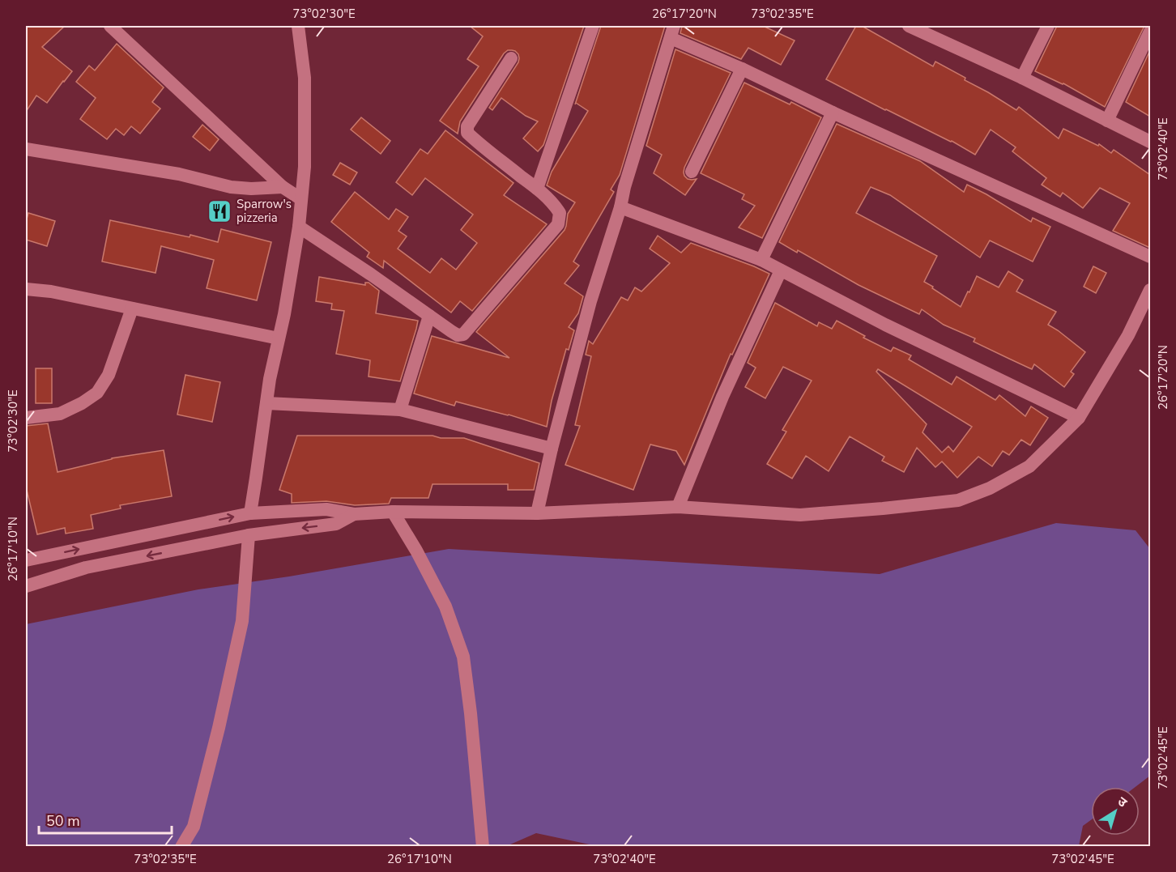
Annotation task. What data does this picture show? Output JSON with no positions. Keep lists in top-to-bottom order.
{
  "places": {
    "restaurant": ["Sparrow's pizzeria"]
  },
  "scale_bar": "50 m",
  "north": "top right",
  "coordinates": [
    "73°02'30\"E",
    "26°17'20\"N",
    "73°02'35\"E",
    "73°02'40\"E",
    "26°17'10\"N",
    "73°02'45\"E"
  ]
}
